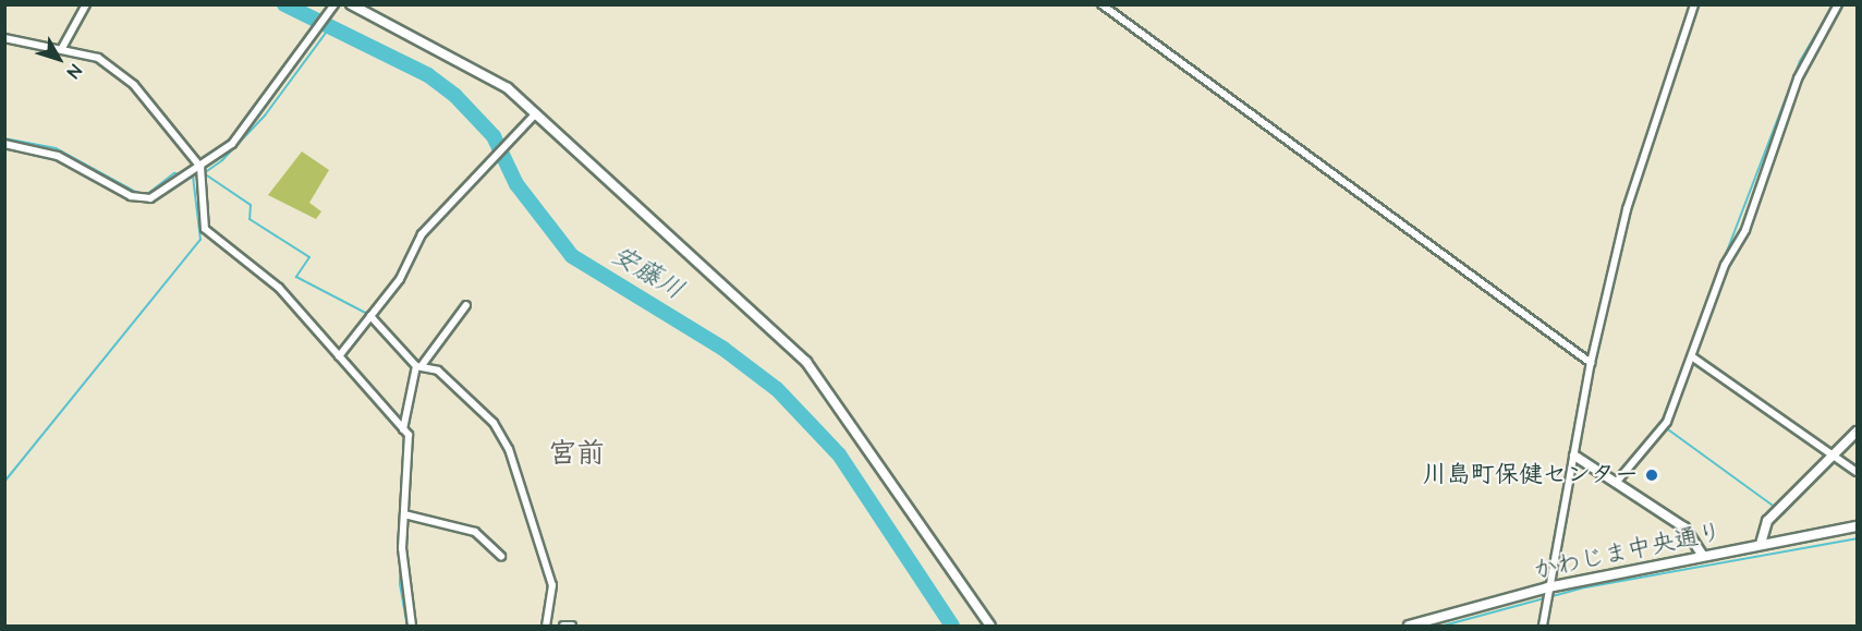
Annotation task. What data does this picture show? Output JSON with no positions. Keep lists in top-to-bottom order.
{
  "streets": {
    "street": ["かわじま中央通り"]
  },
  "districts": ["宮前"],
  "water": ["安藤川"],
  "places": ["川島町保健センター"],
  "north": "bottom right"
}
